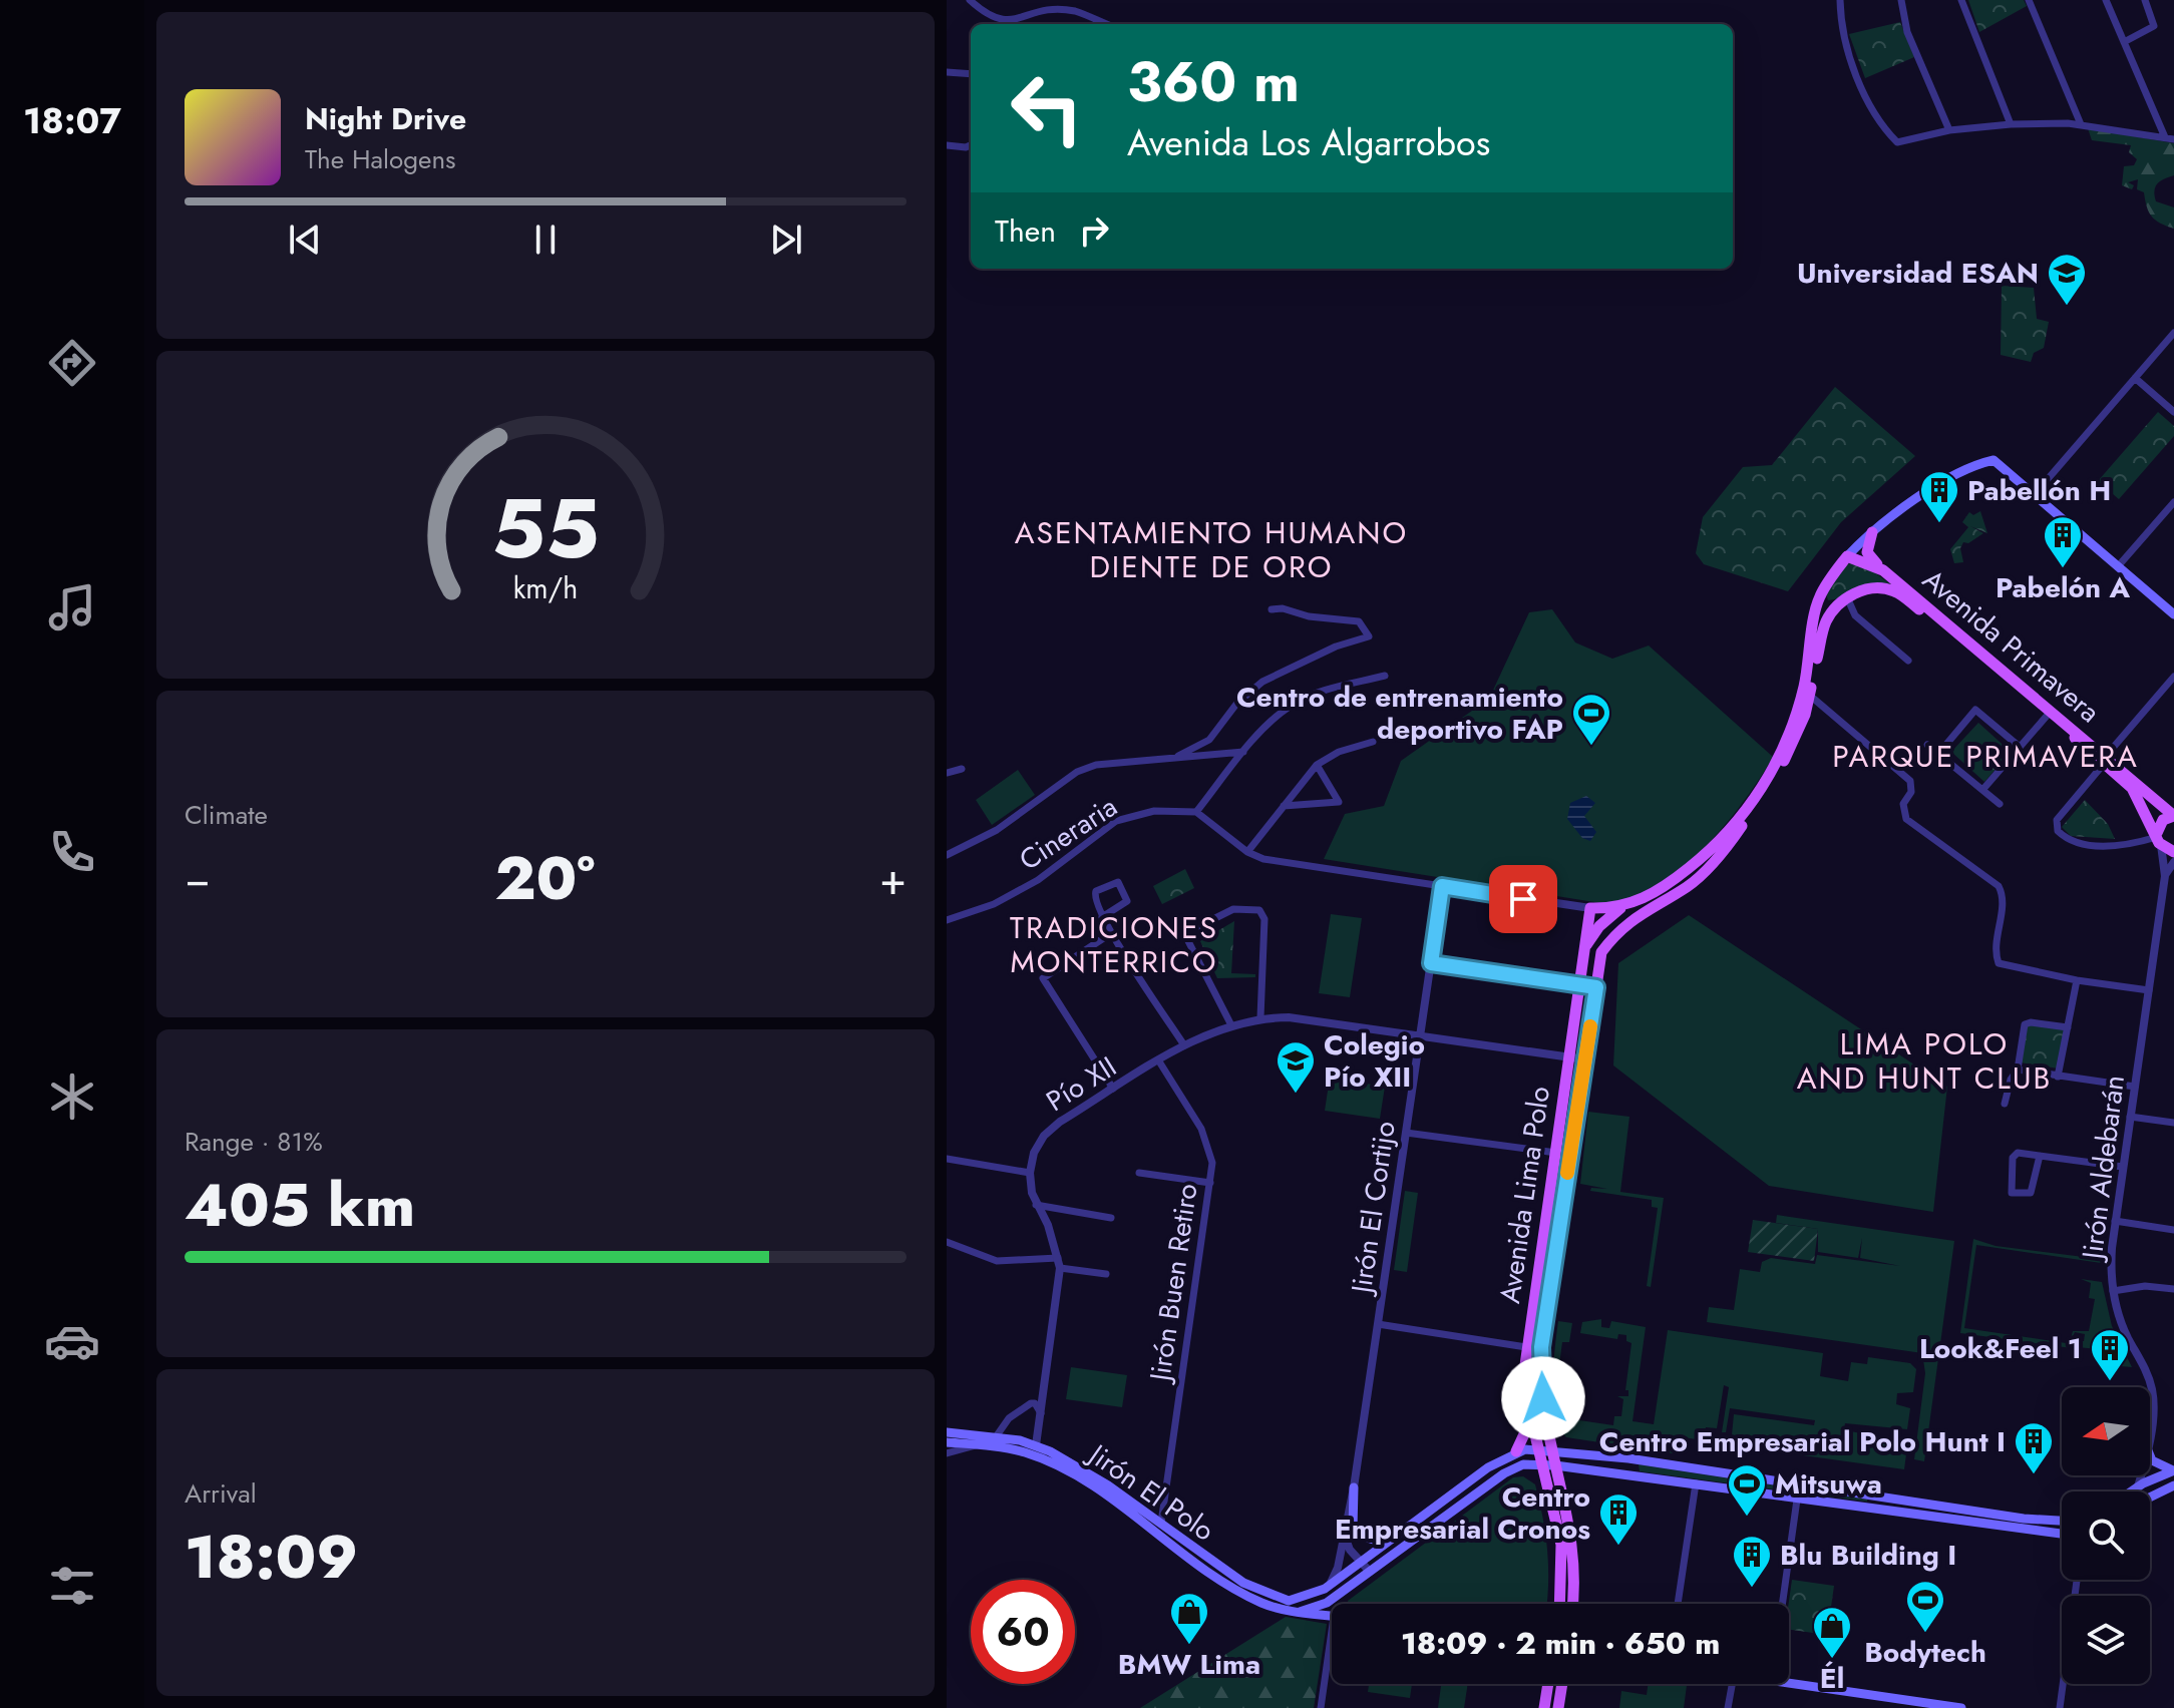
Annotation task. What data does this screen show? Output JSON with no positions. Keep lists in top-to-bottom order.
{
  "streets": {
    "main road": ["Avenida Primavera", "Avenida Lima Polo", "Jirón El Polo"],
    "street": [
      "Cineraria",
      "Pío XII",
      "Jirón Aldebarán",
      "Jirón El Cortijo",
      "Jirón Buen Retiro"
    ]
  },
  "crossings": [
    ["Avenida Primavera", "Jirón Aldebarán"],
    ["Avenida Primavera", "Avenida Lima Polo"],
    ["Pío XII", "Avenida Lima Polo"],
    ["Pío XII", "Jirón El Cortijo"],
    ["Pío XII", "Jirón Buen Retiro"],
    ["Jirón El Cortijo", "Jirón El Polo"],
    ["Jirón Buen Retiro", "Jirón El Polo"]
  ],
  "districts": [
    "ASENTAMIENTO HUMANO DIENTE DE ORO",
    "PARQUE PRIMAVERA",
    "TRADICIONES MONTERRICO",
    "LIMA POLO AND HUNT CLUB"
  ],
  "places": {
    "school or university": ["Universidad ESAN", "Colegio Pío XII"],
    "building": [
      "Pabellón H",
      "Pabelón A",
      "Look&Feel 1",
      "Centro Empresarial Polo Hunt I",
      "Centro Empresarial Cronos",
      "Blu Building I"
    ],
    "sports": ["Centro de entrenamiento deportivo FAP", "Mitsuwa", "Bodytech"],
    "shop": ["BMW Lima", "Él"]
  },
  "north": "left",
  "page": {
    "tabs": "18:07",
    "turn": ["360 m", "Avenida Los Algarrobos"],
    "song": ["Night Drive", "The Halogens"],
    "then": "Then",
    "tile": [
      "Climate",
      ["Range · 81%", "405 km"],
      ["Arrival", "18:09"]
    ],
    "heat": ["−", "20°", "+"],
    "limit": "60",
    "trip": "18:09 · 2 min · 650 m",
    "gauge": ["55", "km/h"]
  }
}
